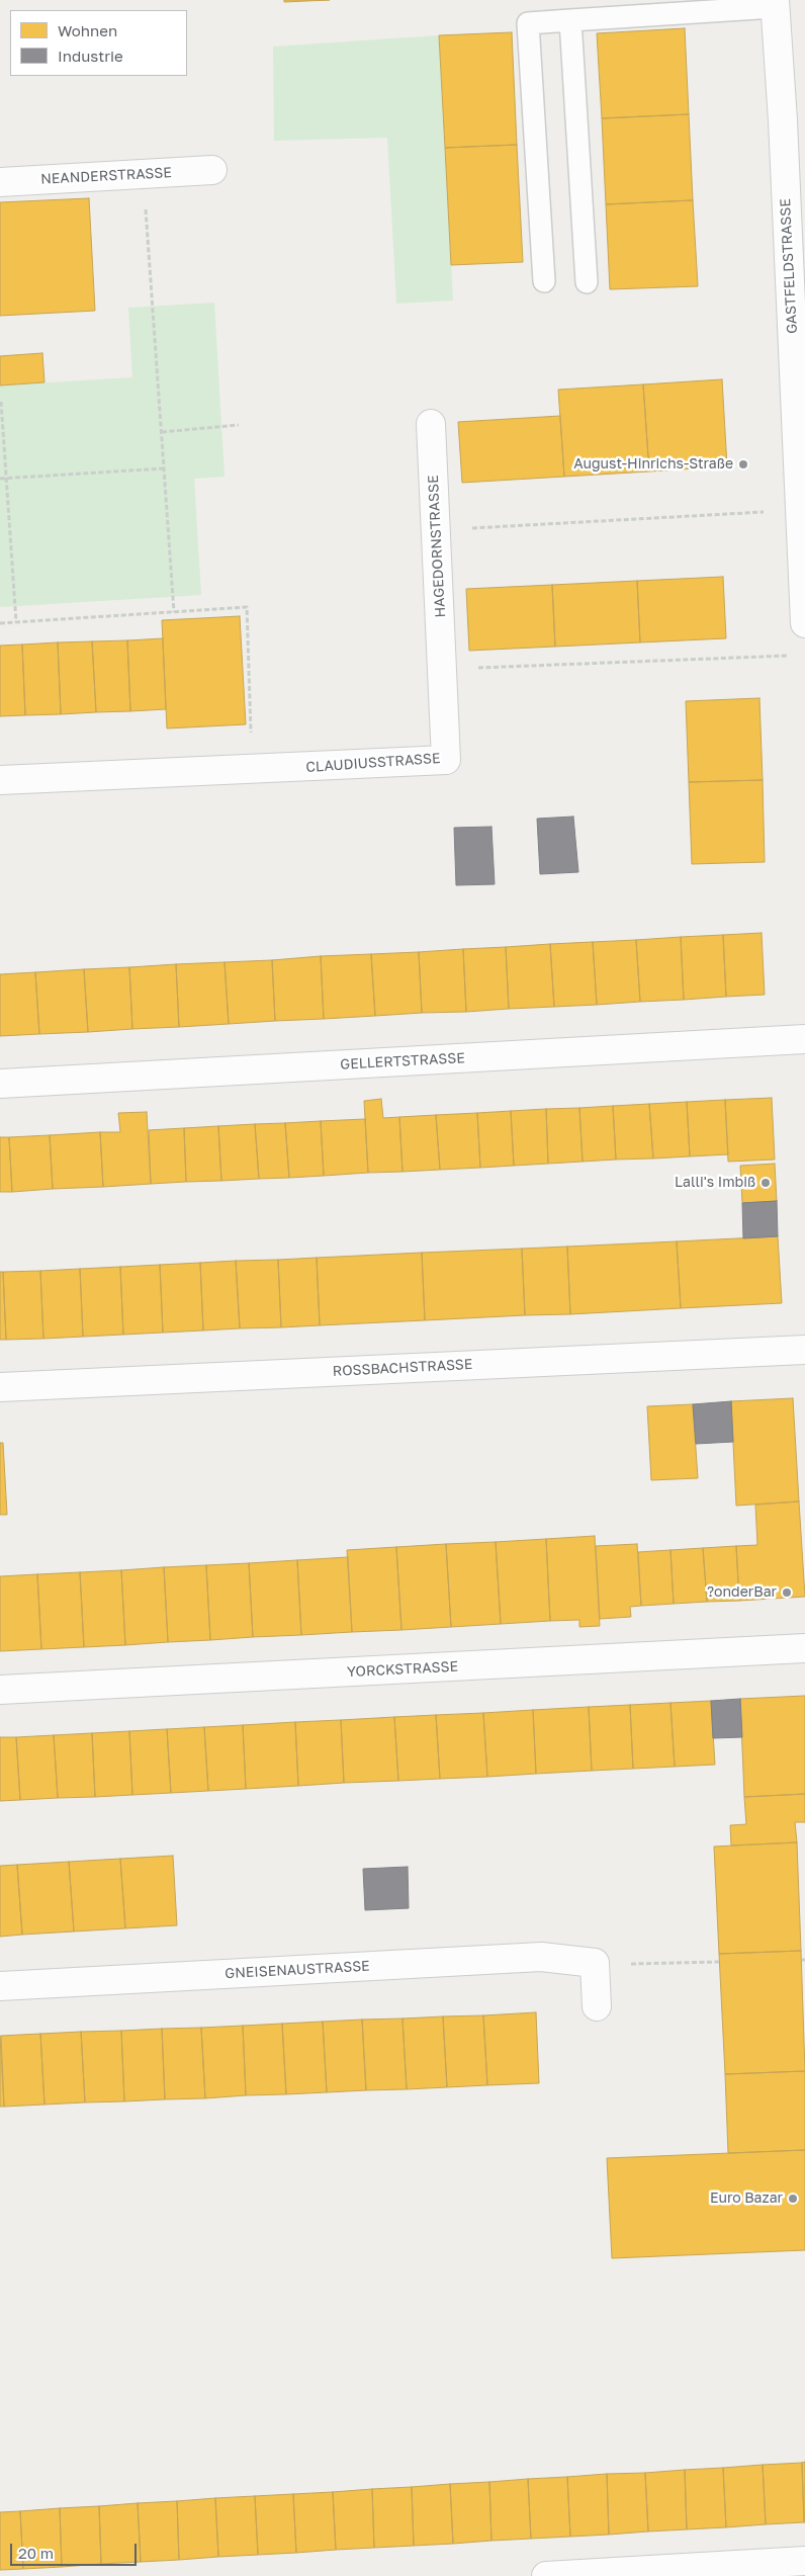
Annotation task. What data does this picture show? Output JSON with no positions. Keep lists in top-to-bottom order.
{
  "streets": {
    "street": [
      "NEANDERSTRASSE",
      "GASTFELDSTRASSE",
      "HAGEDORNSTRASSE",
      "CLAUDIUSSTRASSE",
      "GELLERTSTRASSE",
      "ROSSBACHSTRASSE",
      "YORCKSTRASSE",
      "GNEISENAUSTRASSE"
    ]
  },
  "crossings": [
    ["HAGEDORNSTRASSE", "CLAUDIUSSTRASSE"]
  ],
  "places": [
    "August-Hinrichs-Straße",
    "Lalli's Imbiß",
    "?onderBar",
    "Euro Bazar"
  ],
  "legend": ["Wohnen", "Industrie"],
  "scale_bar": "20 m"
}
